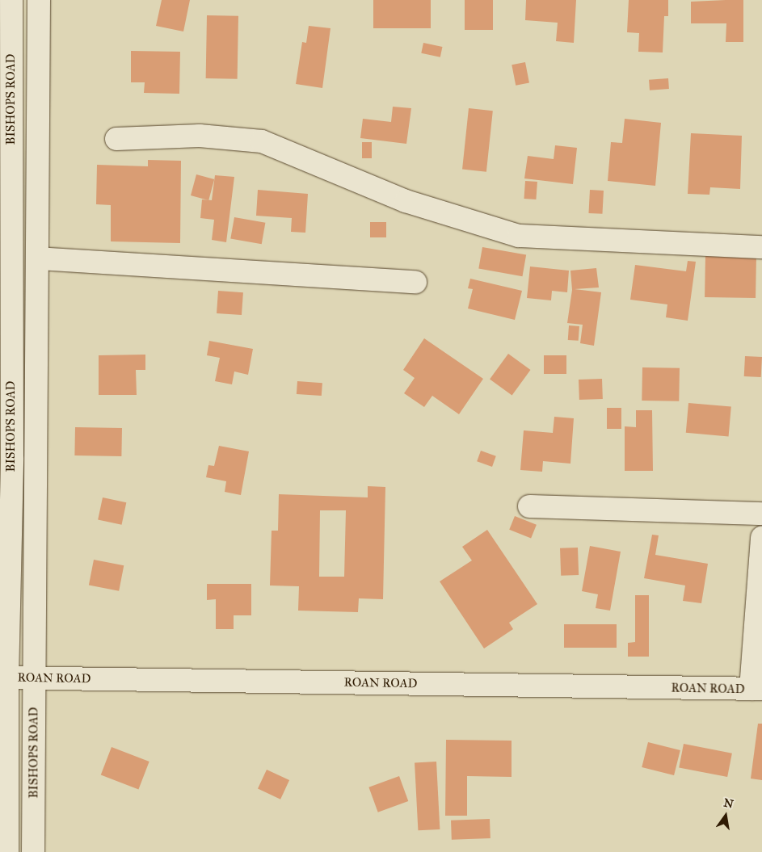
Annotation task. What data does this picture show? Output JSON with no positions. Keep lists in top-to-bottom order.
{
  "streets": {
    "street": ["BISHOPS ROAD", "ROAN ROAD"]
  },
  "crossings": [
    ["BISHOPS ROAD", "ROAN ROAD"]
  ],
  "north": "top"
}
